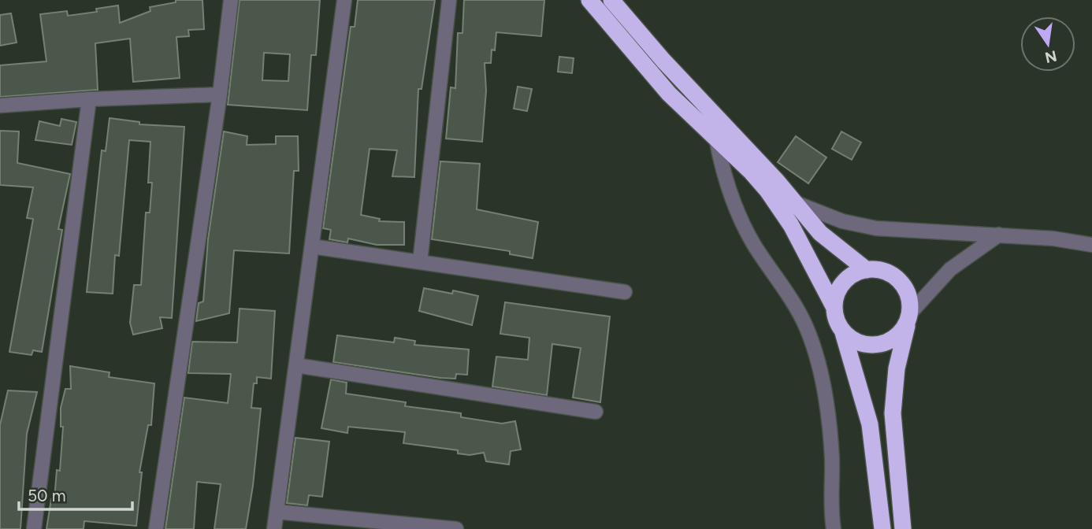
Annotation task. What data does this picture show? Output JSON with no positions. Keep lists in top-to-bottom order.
{
  "scale_bar": "50 m",
  "north": "bottom"
}
